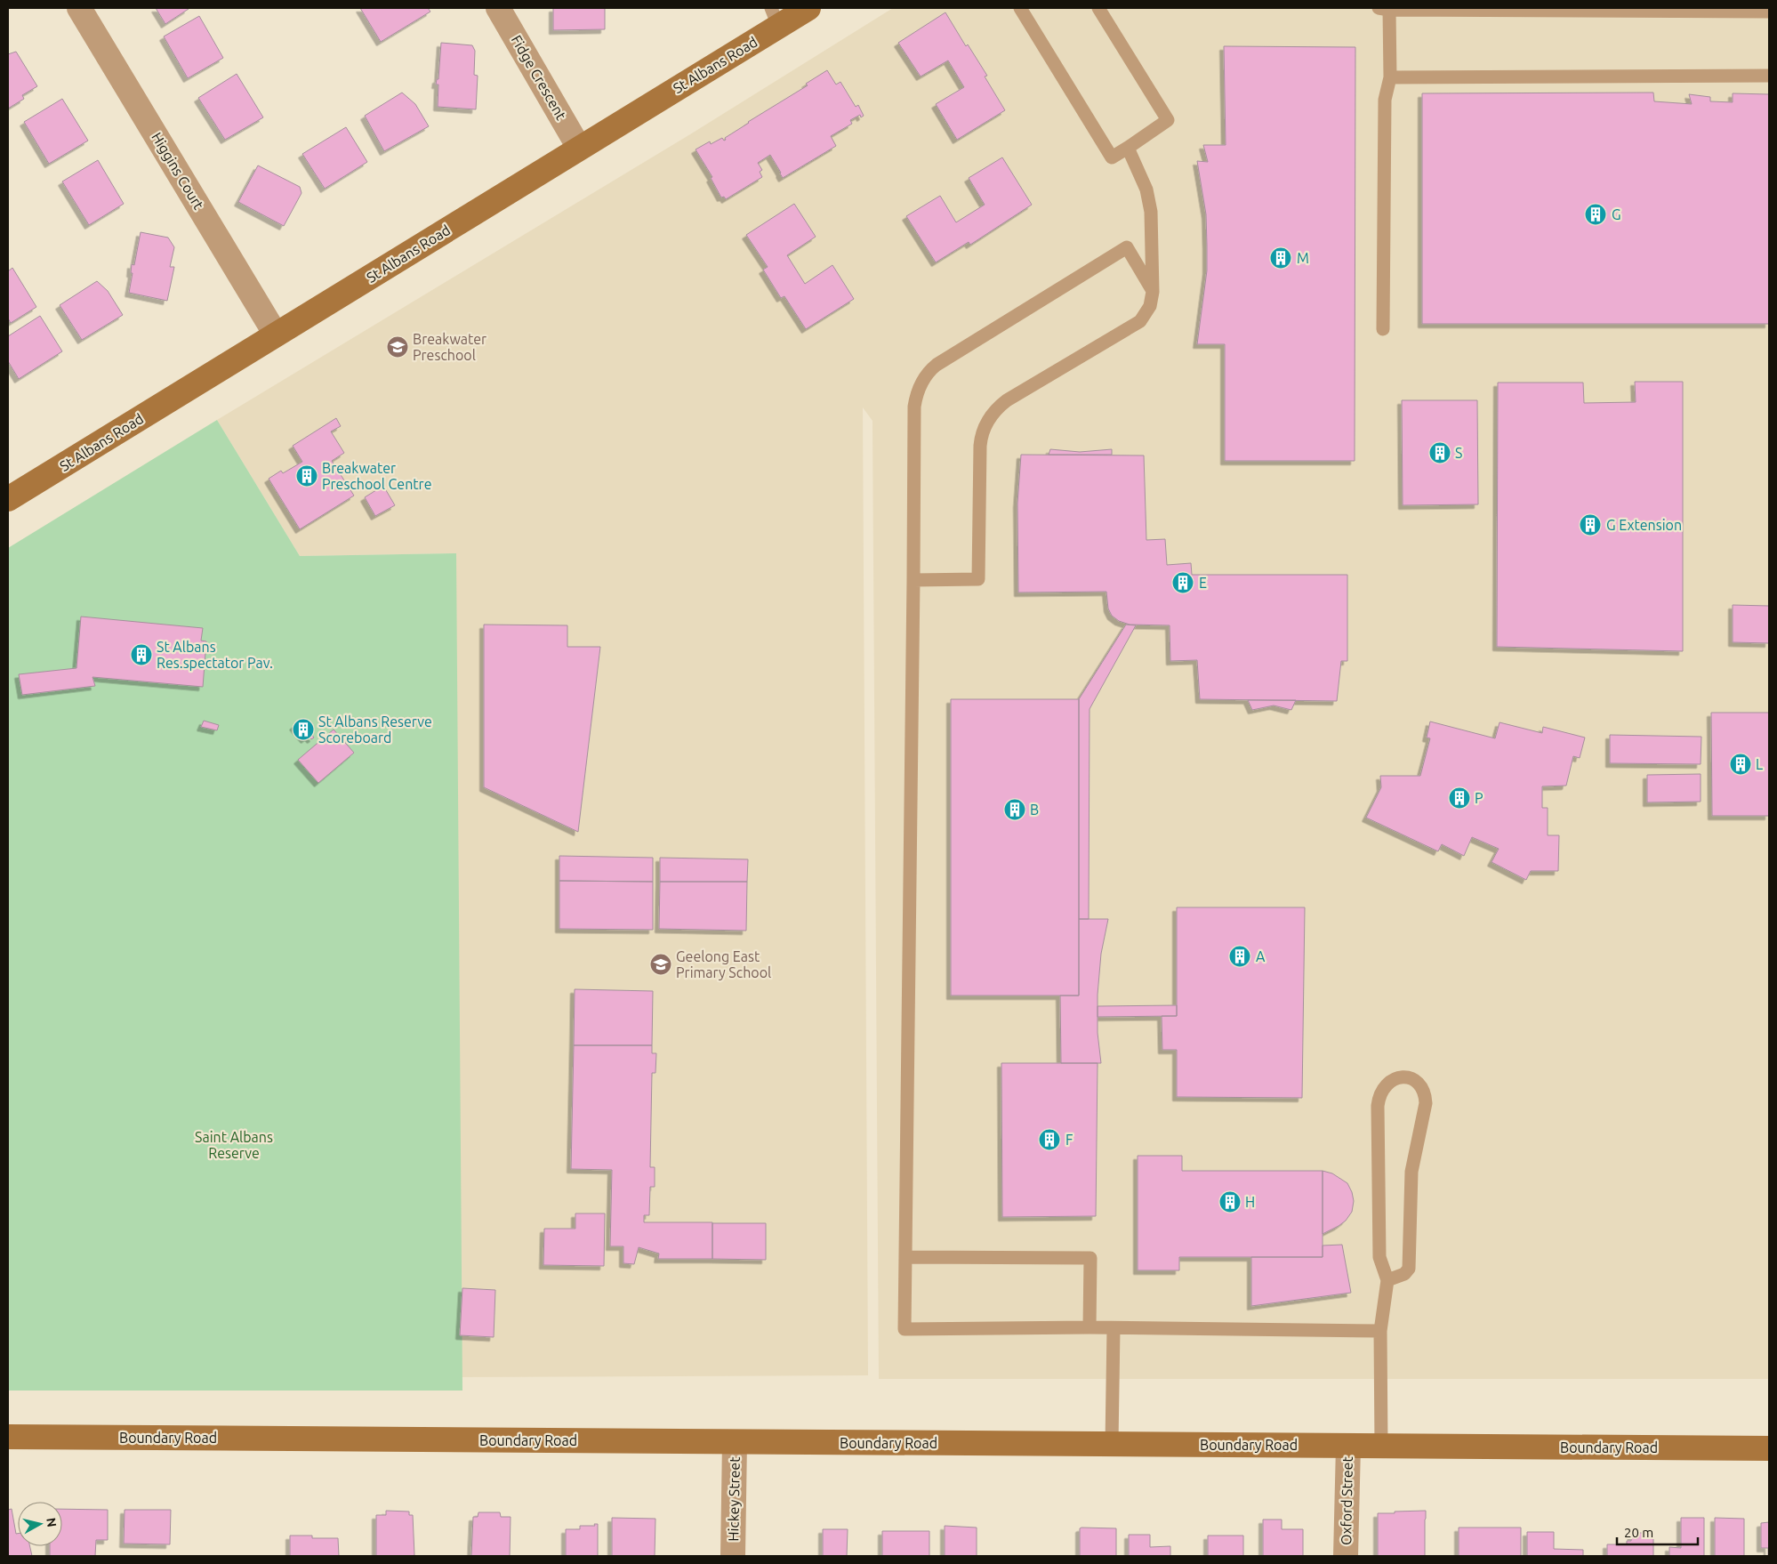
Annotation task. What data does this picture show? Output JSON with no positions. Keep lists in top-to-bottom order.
{
  "streets": {
    "main road": ["St Albans Road", "Boundary Road"],
    "street": [
      "Fidge Crescent",
      "Higgins Court",
      "Hickey Street",
      "Oxford Street"
    ]
  },
  "crossings": [
    ["St Albans Road", "Fidge Crescent"],
    ["St Albans Road", "Higgins Court"],
    ["Boundary Road", "Hickey Street"],
    ["Boundary Road", "Oxford Street"]
  ],
  "parks": ["Saint Albans Reserve"],
  "places": {
    "building": [
      "G",
      "M",
      "S",
      "Breakwater Preschool Centre",
      "G Extension",
      "E",
      "St Albans Res.spectator Pav.",
      "St Albans Reserve Scoreboard",
      "L",
      "P",
      "B",
      "A",
      "F",
      "H"
    ],
    "school or university": ["Breakwater Preschool", "Geelong East Primary School"]
  },
  "scale_bar": "20 m",
  "north": "right"
}
